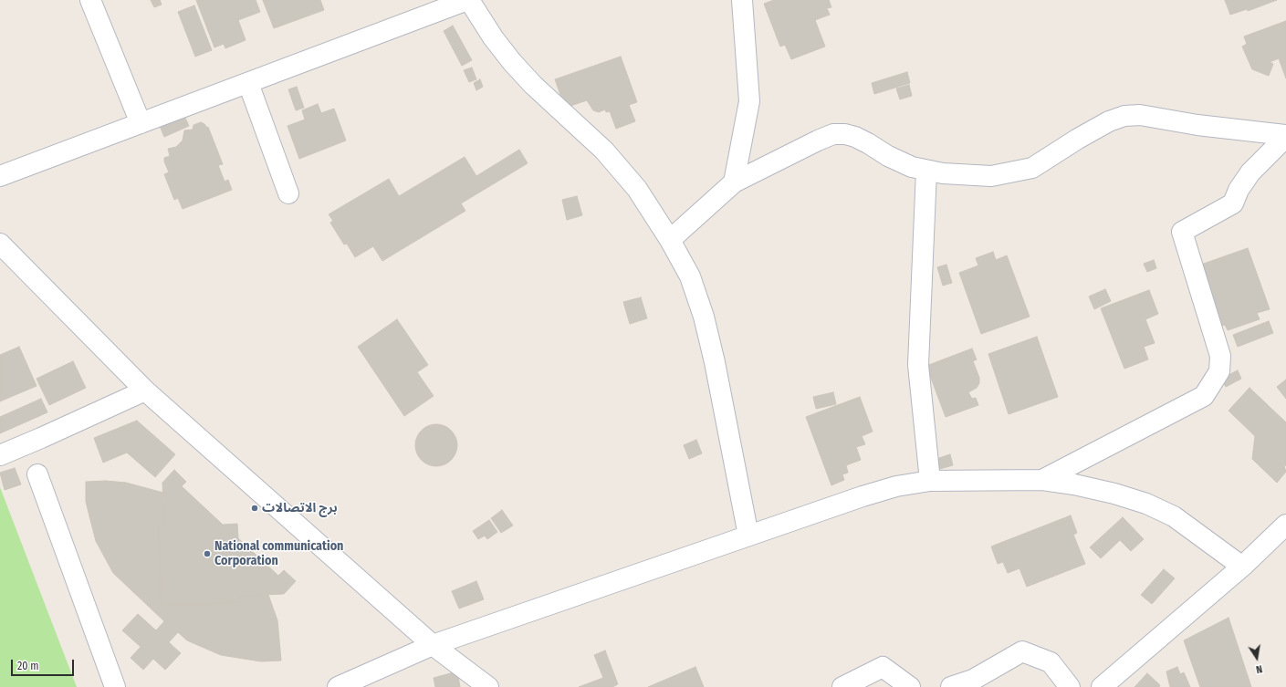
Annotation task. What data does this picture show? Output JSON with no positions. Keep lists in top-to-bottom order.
{
  "places": ["برج الاتصالات", "National communication Corporation"],
  "scale_bar": "20 m",
  "north": "bottom"
}
